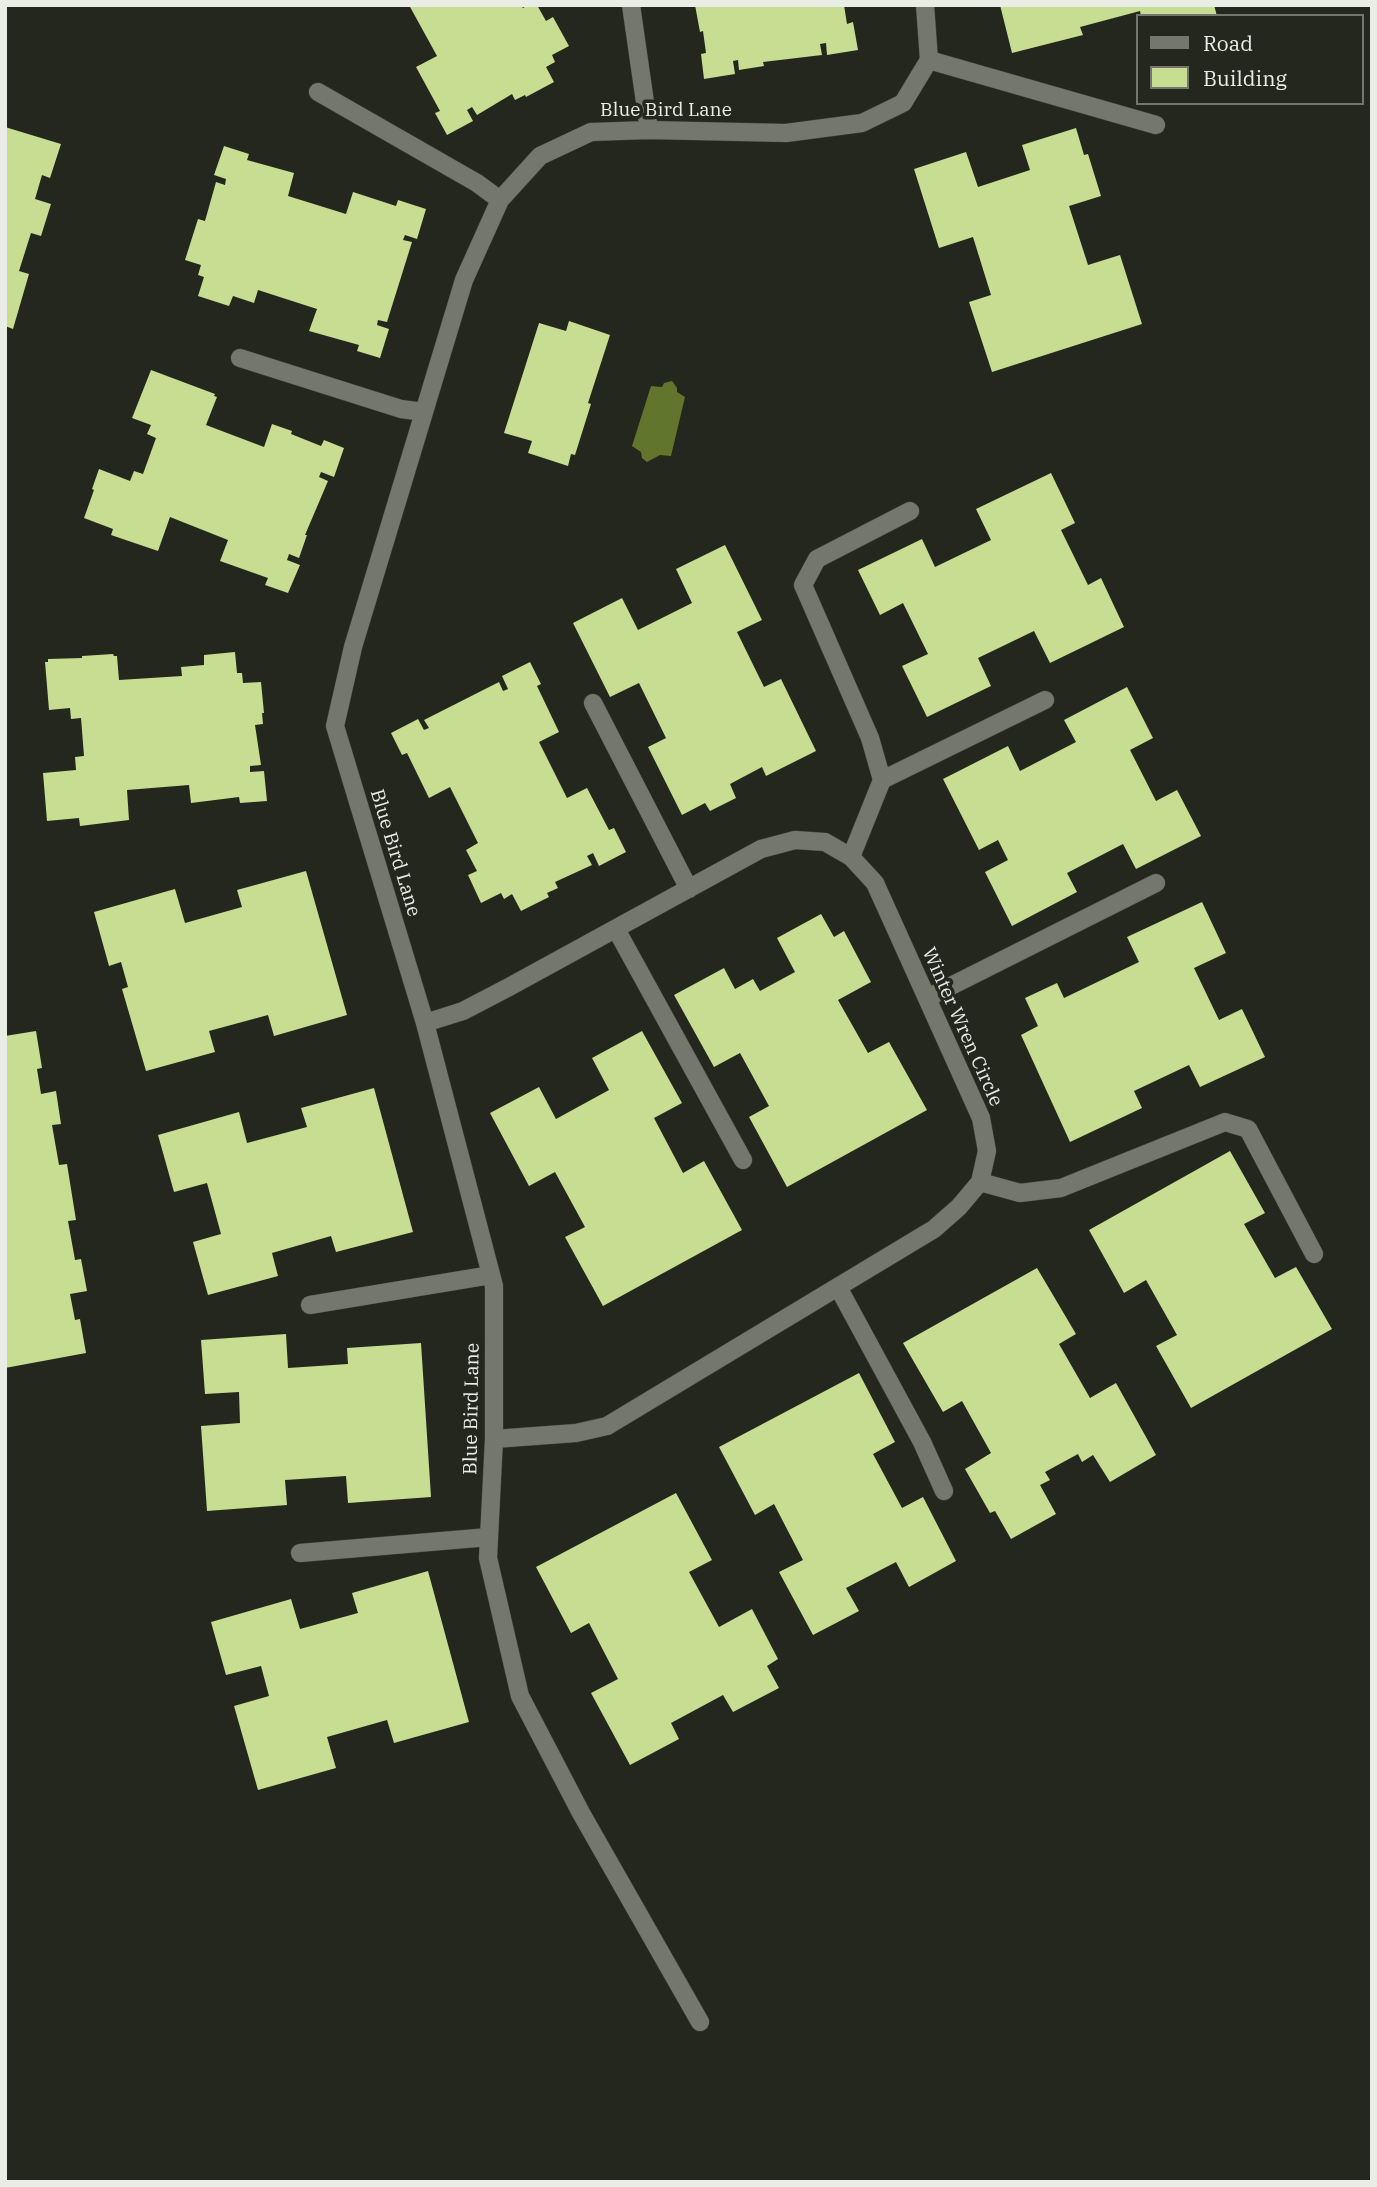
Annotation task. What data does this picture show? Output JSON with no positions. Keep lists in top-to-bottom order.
{
  "streets": {
    "street": ["Blue Bird Lane", "Winter Wren Circle"]
  },
  "crossings": [
    ["Blue Bird Lane", "Winter Wren Circle"]
  ],
  "legend": ["Road", "Building"]
}
